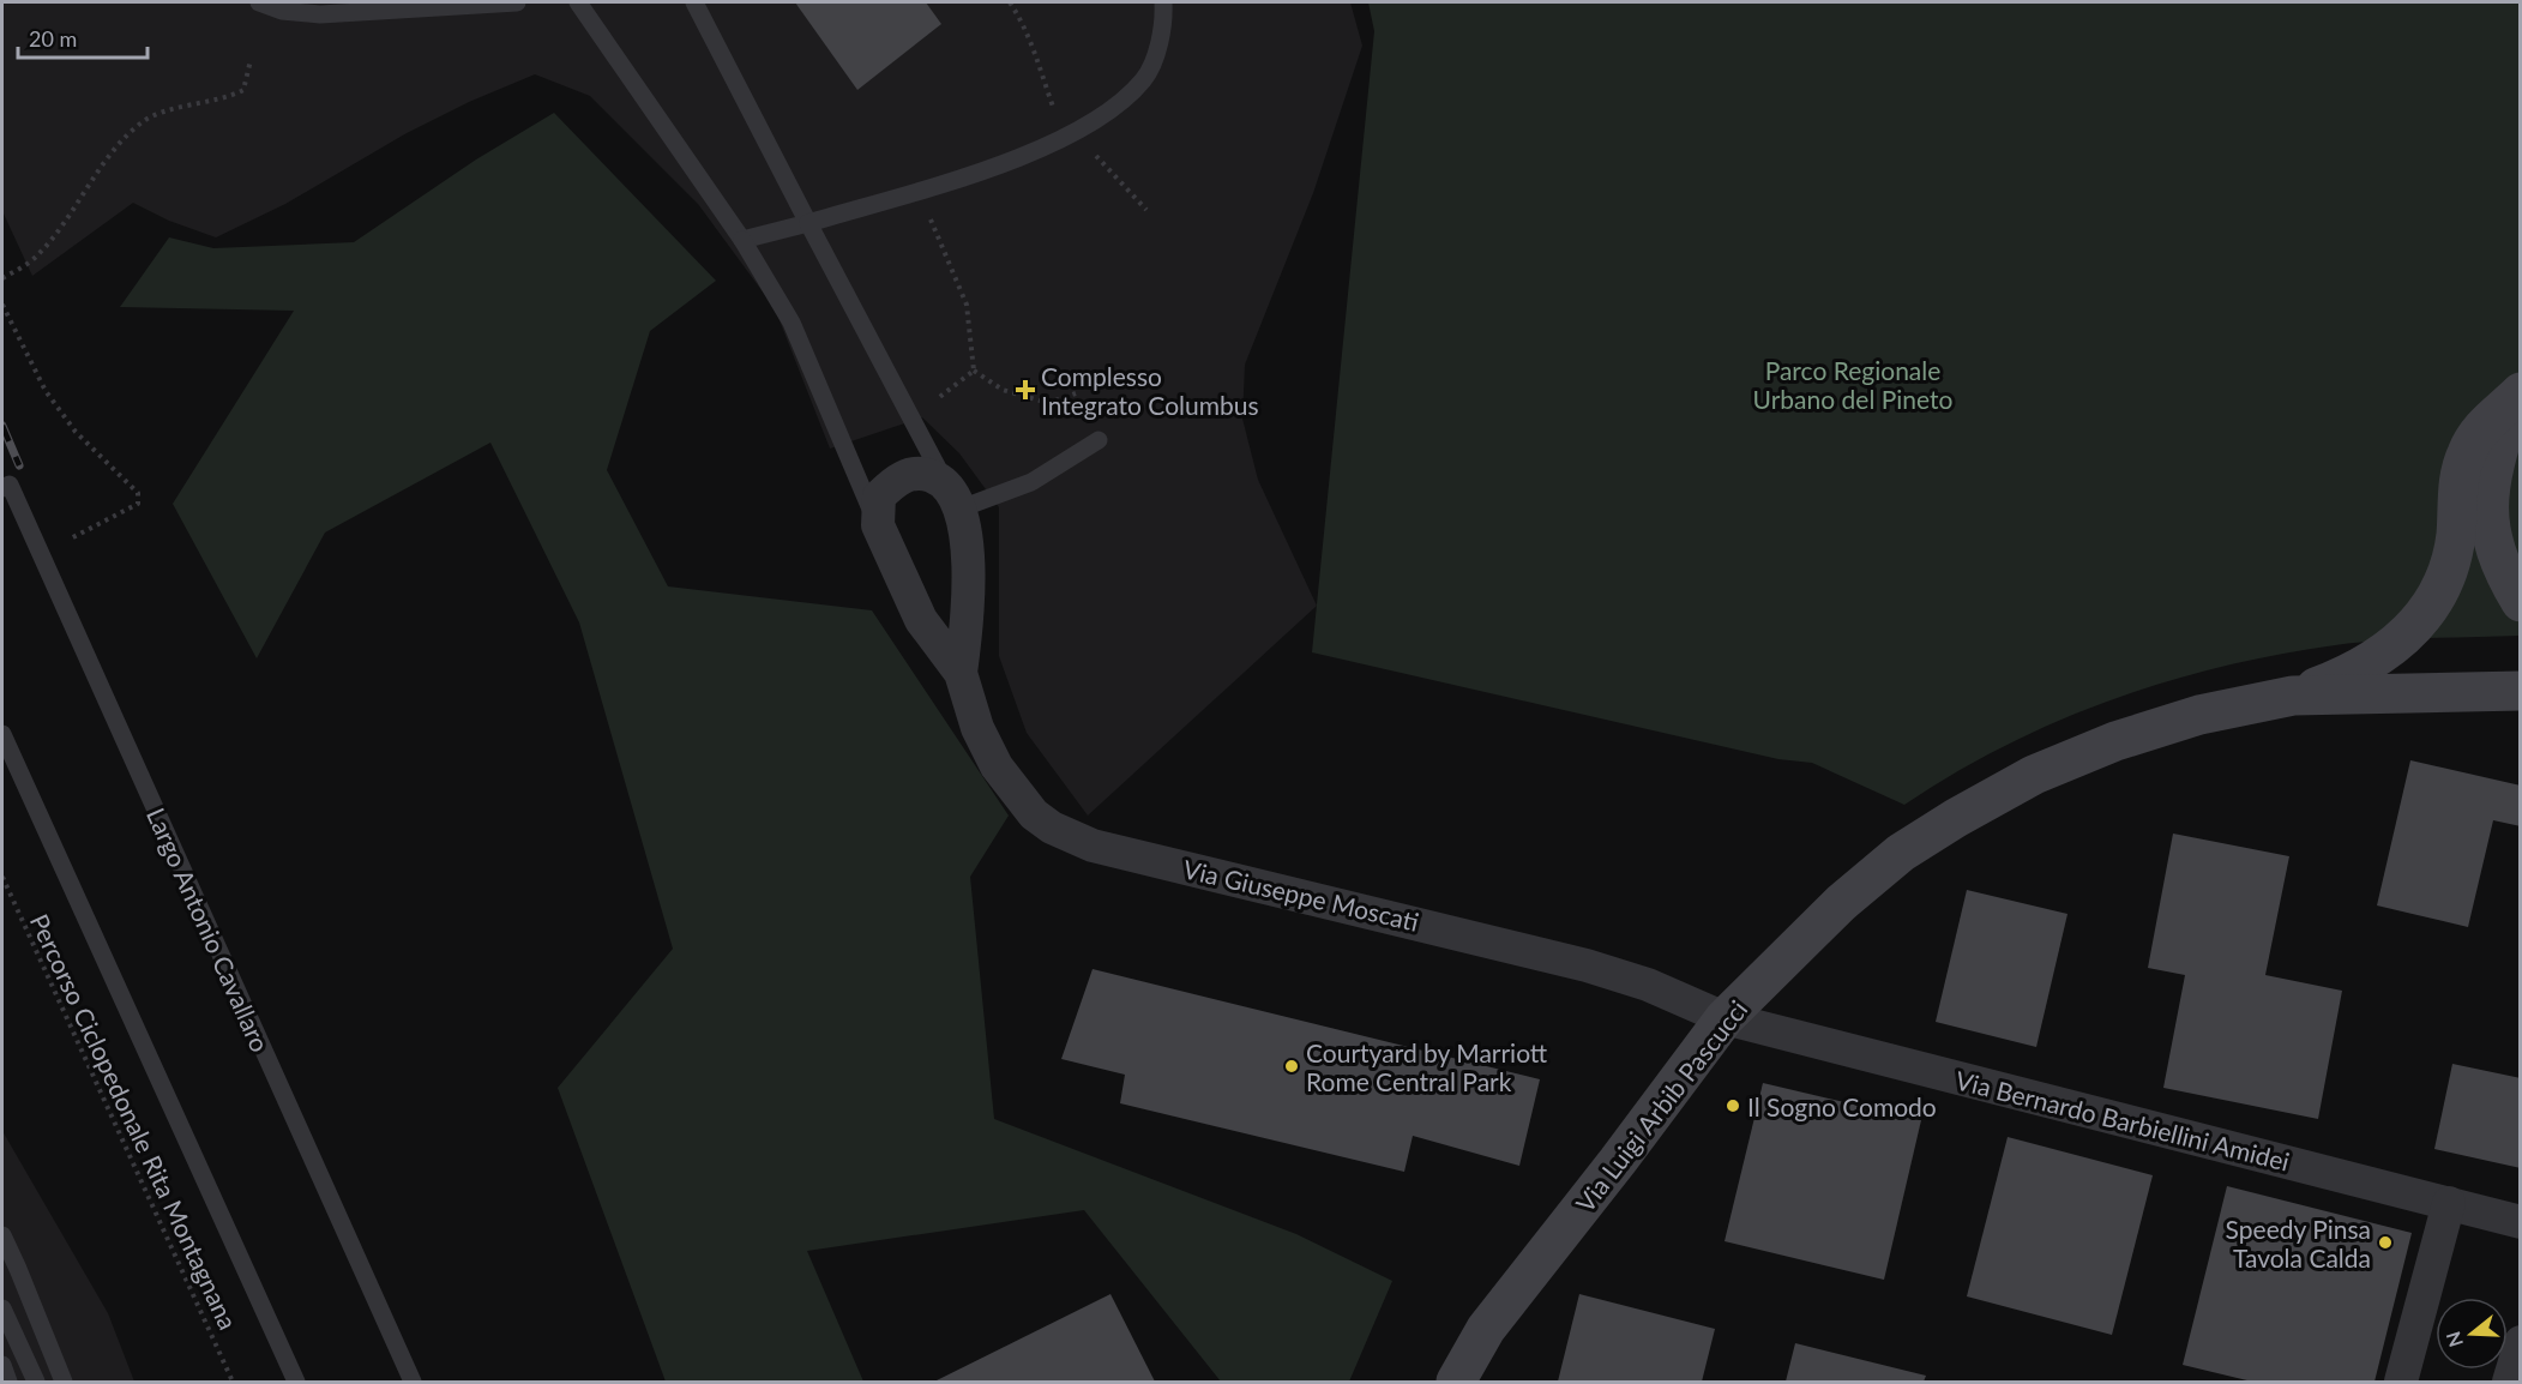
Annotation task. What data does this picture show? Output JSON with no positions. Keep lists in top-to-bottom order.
{
  "streets": {
    "street": ["Via Giuseppe Moscati", "Via Luigi Arbib Pascucci", "Via Bernardo Barbiellini Amidei"],
    "lane": ["Largo Antonio Cavallaro"],
    "path": ["Percorso Ciclopedonale Rita Montagnana"]
  },
  "crossings": [
    ["Via Giuseppe Moscati", "Via Luigi Arbib Pascucci"],
    ["Via Giuseppe Moscati", "Via Bernardo Barbiellini Amidei"],
    ["Via Luigi Arbib Pascucci", "Via Bernardo Barbiellini Amidei"]
  ],
  "parks": ["Parco Regionale Urbano del Pineto"],
  "places": {
    "health": ["Complesso Integrato Columbus"],
    "other": ["Courtyard by Marriott Rome Central Park", "Il Sogno Comodo", "Speedy Pinsa Tavola Calda"]
  },
  "scale_bar": "20 m",
  "north": "left"
}
